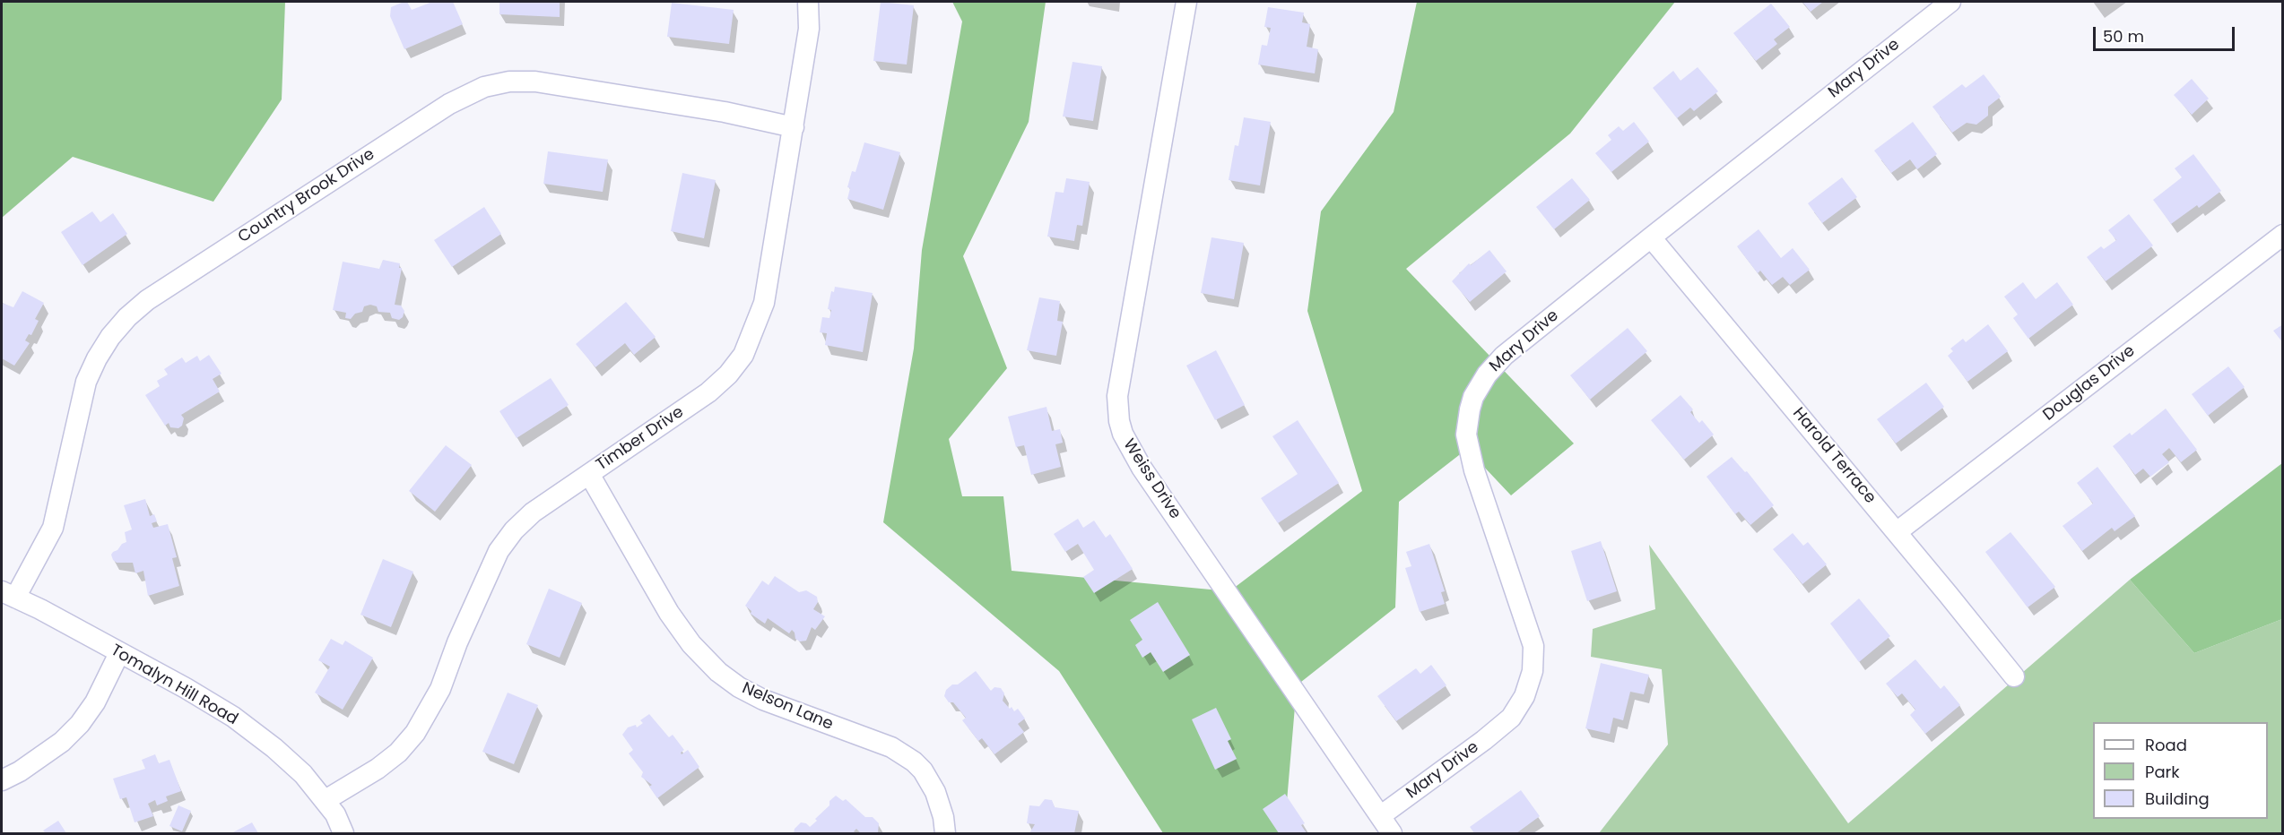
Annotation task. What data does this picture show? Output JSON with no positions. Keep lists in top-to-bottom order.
{
  "streets": {
    "street": [
      "Mary Drive",
      "Country Brook Drive",
      "Douglas Drive",
      "Timber Drive",
      "Harold Terrace",
      "Weiss Drive",
      "Tomalyn Hill Road",
      "Nelson Lane"
    ]
  },
  "crossings": [
    ["Mary Drive", "Harold Terrace"],
    ["Mary Drive", "Weiss Drive"],
    ["Country Brook Drive", "Timber Drive"],
    ["Country Brook Drive", "Tomalyn Hill Road"],
    ["Douglas Drive", "Harold Terrace"],
    ["Timber Drive", "Tomalyn Hill Road"],
    ["Timber Drive", "Nelson Lane"]
  ],
  "legend": ["Road", "Park", "Building"],
  "scale_bar": "50 m"
}
